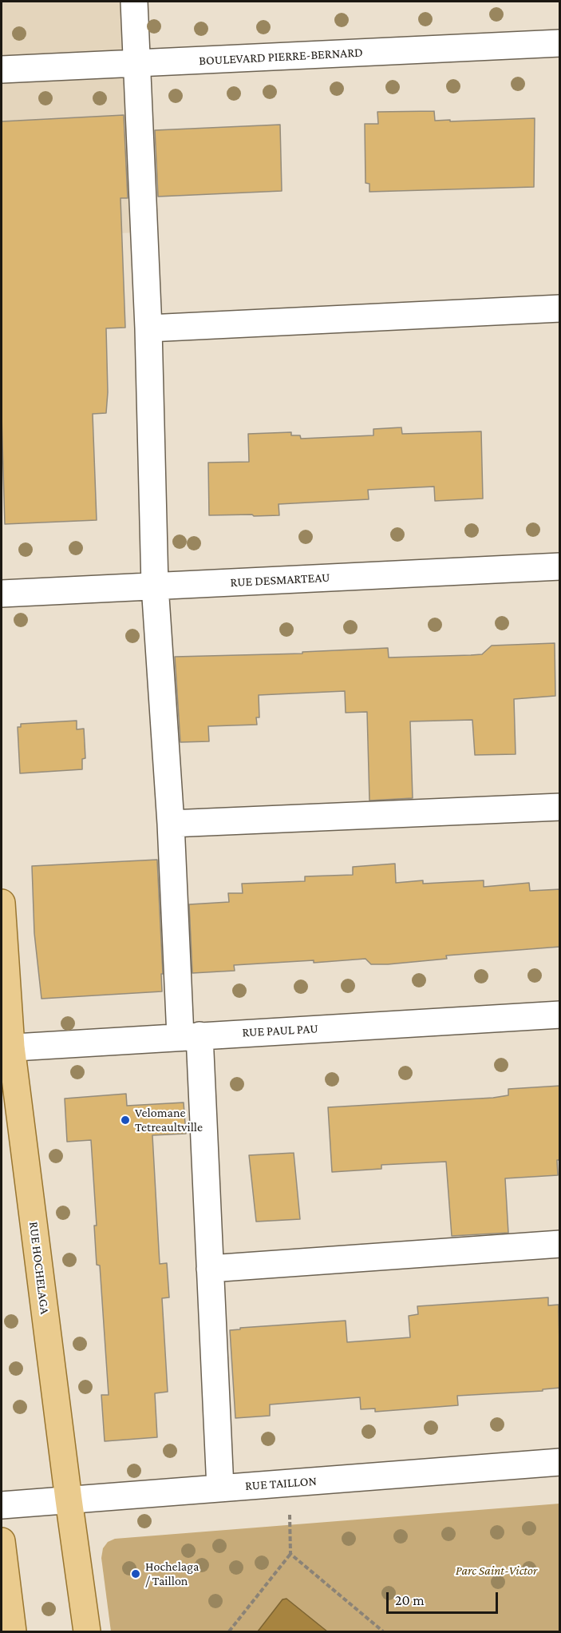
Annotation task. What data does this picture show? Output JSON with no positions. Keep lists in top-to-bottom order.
{
  "streets": {
    "main road": ["RUE HOCHELAGA"],
    "street": [
      "BOULEVARD PIERRE-BERNARD",
      "RUE DESMARTEAU",
      "RUE PAUL PAU",
      "RUE TAILLON"
    ]
  },
  "crossings": [
    ["RUE PAUL PAU", "RUE HOCHELAGA"],
    ["RUE HOCHELAGA", "RUE TAILLON"]
  ],
  "parks": ["Parc Saint-Victor"],
  "places": ["Velomane Tetreaultville", "Hochelaga / Taillon"],
  "scale_bar": "20 m"
}
